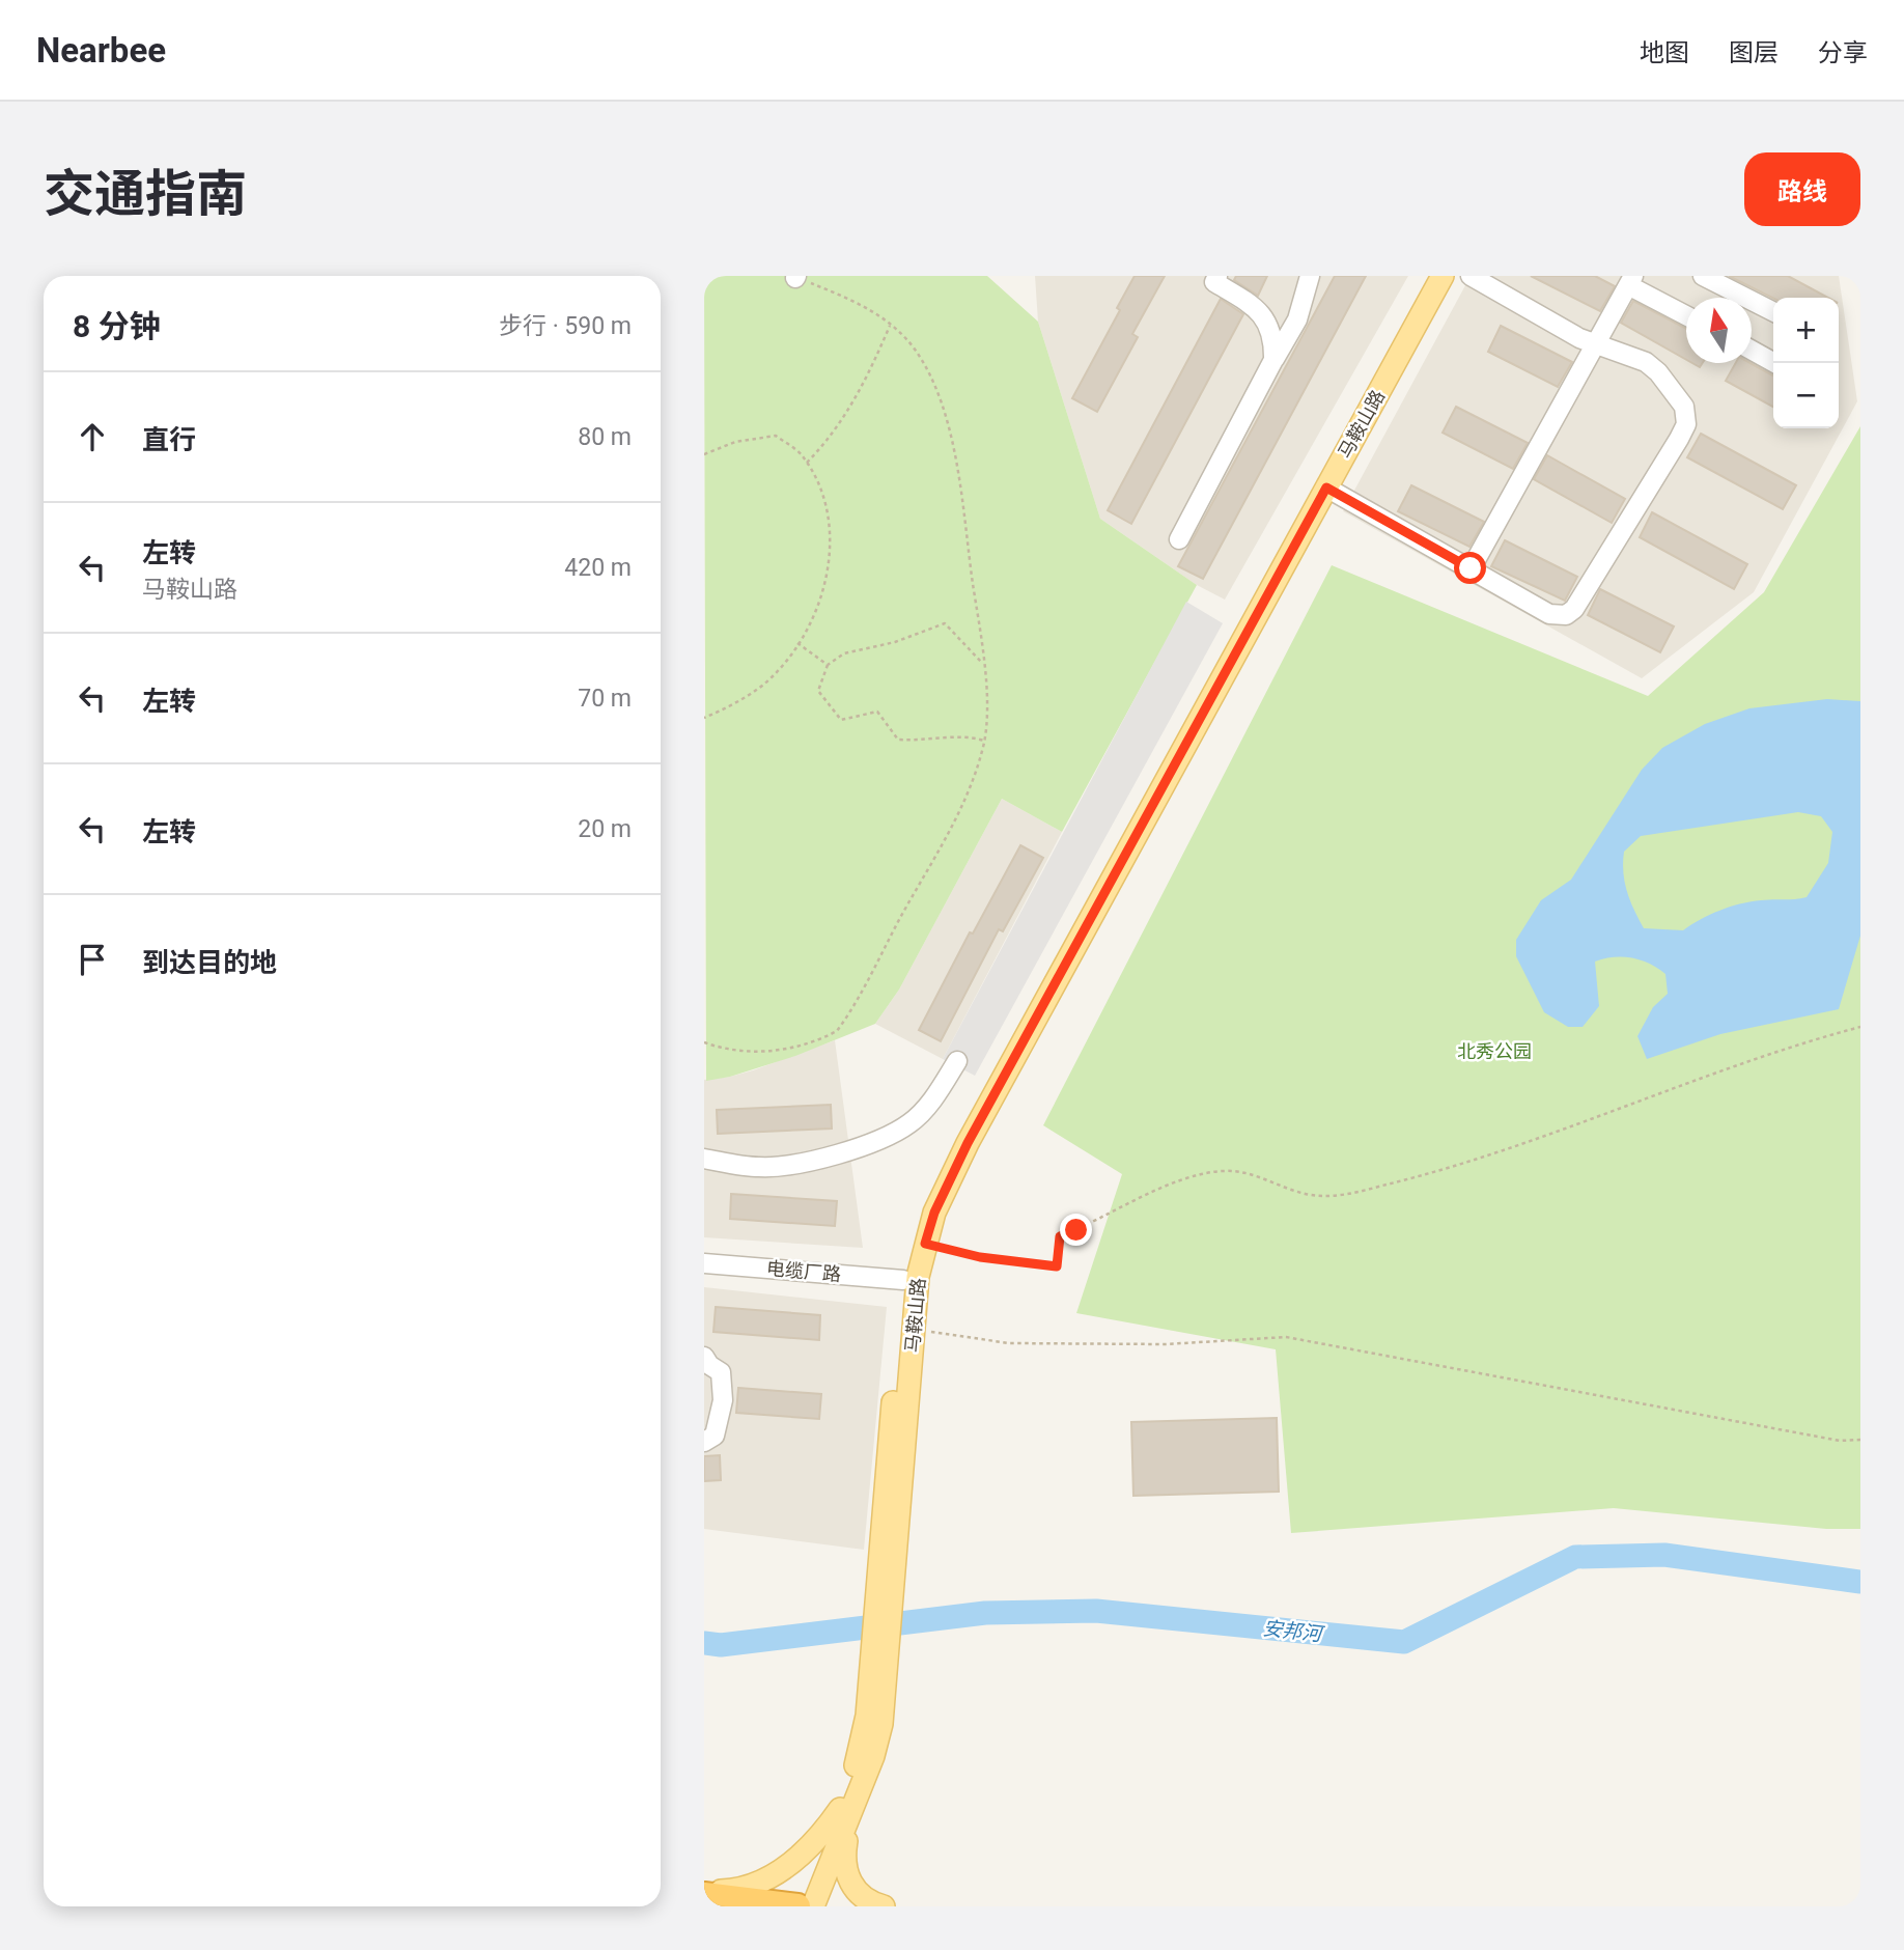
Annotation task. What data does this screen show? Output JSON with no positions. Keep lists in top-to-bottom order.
{
  "streets": {
    "main road": ["马鞍山路"],
    "street": ["电缆厂路"]
  },
  "crossings": [
    ["马鞍山路", "电缆厂路"]
  ],
  "water": ["安邦河"],
  "parks": ["北秀公园"],
  "north": "top",
  "page": {
    "header": "Nearbee",
    "nav": ["地图", "图层", "分享"],
    "title": "交通指南",
    "buttons": "路线",
    "heading": ["8 分钟", "步行 · 590 m"],
    "map_buttons": ["+", "−"],
    "list": [
      ["直行", "80 m"],
      ["左转", "马鞍山路", "420 m"],
      ["左转", "70 m"],
      ["左转", "20 m"],
      "到达目的地"
    ]
  }
}
